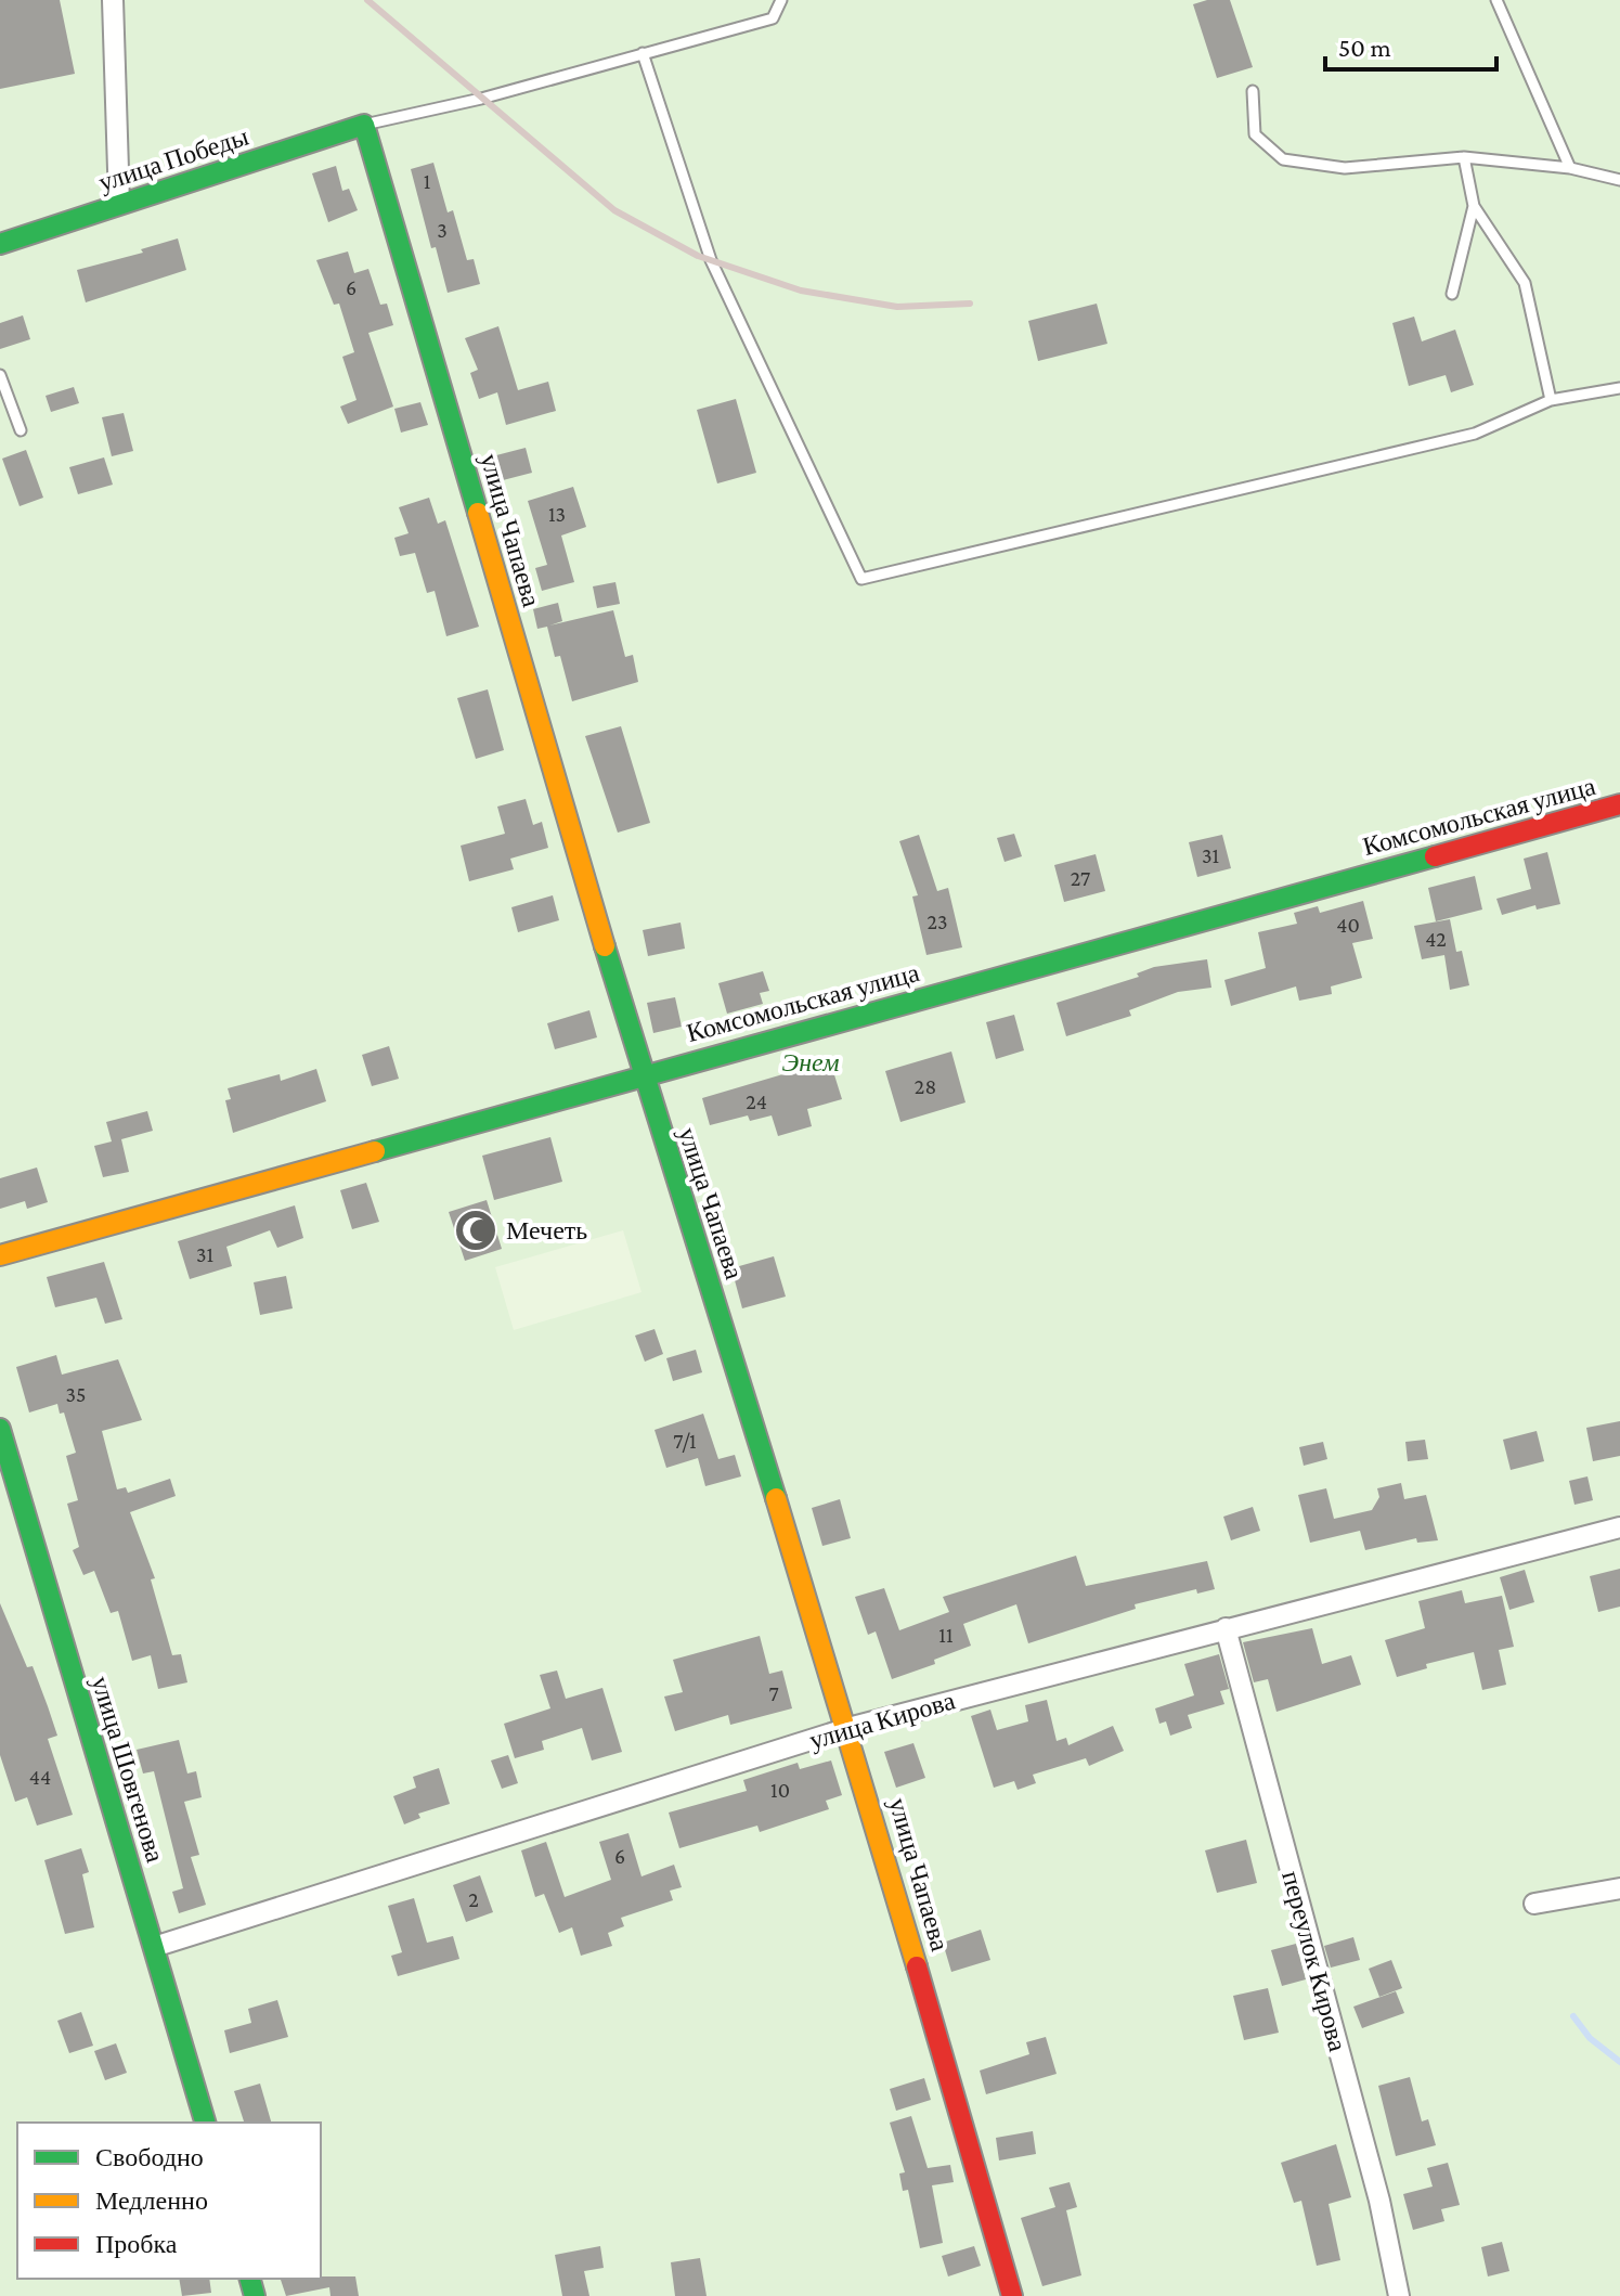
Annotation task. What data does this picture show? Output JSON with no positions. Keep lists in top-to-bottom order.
{
  "streets": {
    "street": [
      "улица Победы",
      "улица Чапаева",
      "Комсомольская улица",
      "улица Кирова",
      "улица Шовгенова",
      "переулок Кирова"
    ]
  },
  "crossings": [
    ["улица Победы", "улица Чапаева"],
    ["улица Чапаева", "Комсомольская улица"],
    ["улица Чапаева", "улица Кирова"],
    ["улица Кирова", "улица Шовгенова"],
    ["улица Кирова", "переулок Кирова"]
  ],
  "parks": ["Энем"],
  "places": {
    "mosque": ["Мечеть"]
  },
  "house_numbers": [
    "1",
    "3",
    "6",
    "13",
    "31",
    "27",
    "23",
    "40",
    "42",
    "28",
    "24",
    "31",
    "35",
    "7/1",
    "11",
    "7",
    "44",
    "10",
    "6",
    "2"
  ],
  "legend": ["Свободно", "Медленно", "Пробка"],
  "scale_bar": "50 m"
}
